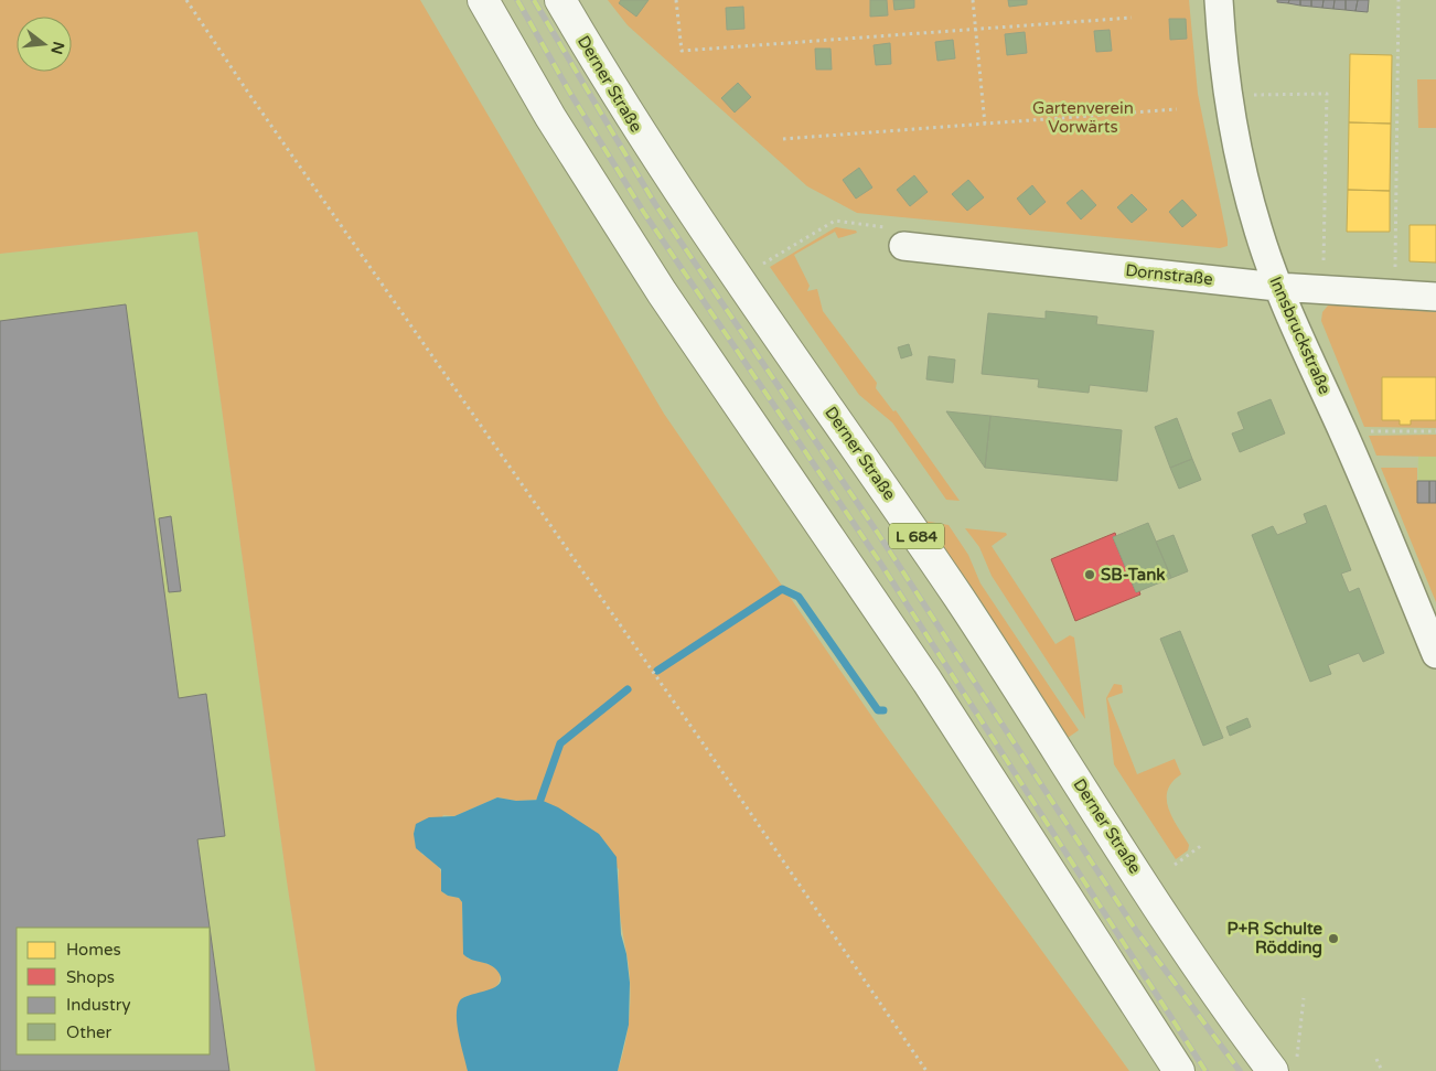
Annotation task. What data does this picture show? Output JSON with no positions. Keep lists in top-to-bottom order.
{
  "streets": {
    "main road": ["Derner Straße", "L 684"],
    "street": ["Dornstraße", "Innsbruckstraße"]
  },
  "crossings": [
    ["Dornstraße", "Innsbruckstraße"]
  ],
  "parks": ["Gartenverein Vorwärts"],
  "places": ["SB-Tank", "P+R Schulte Rödding"],
  "legend": [
    "Homes",
    "Shops",
    "Industry",
    "Other"
  ],
  "north": "right"
}
